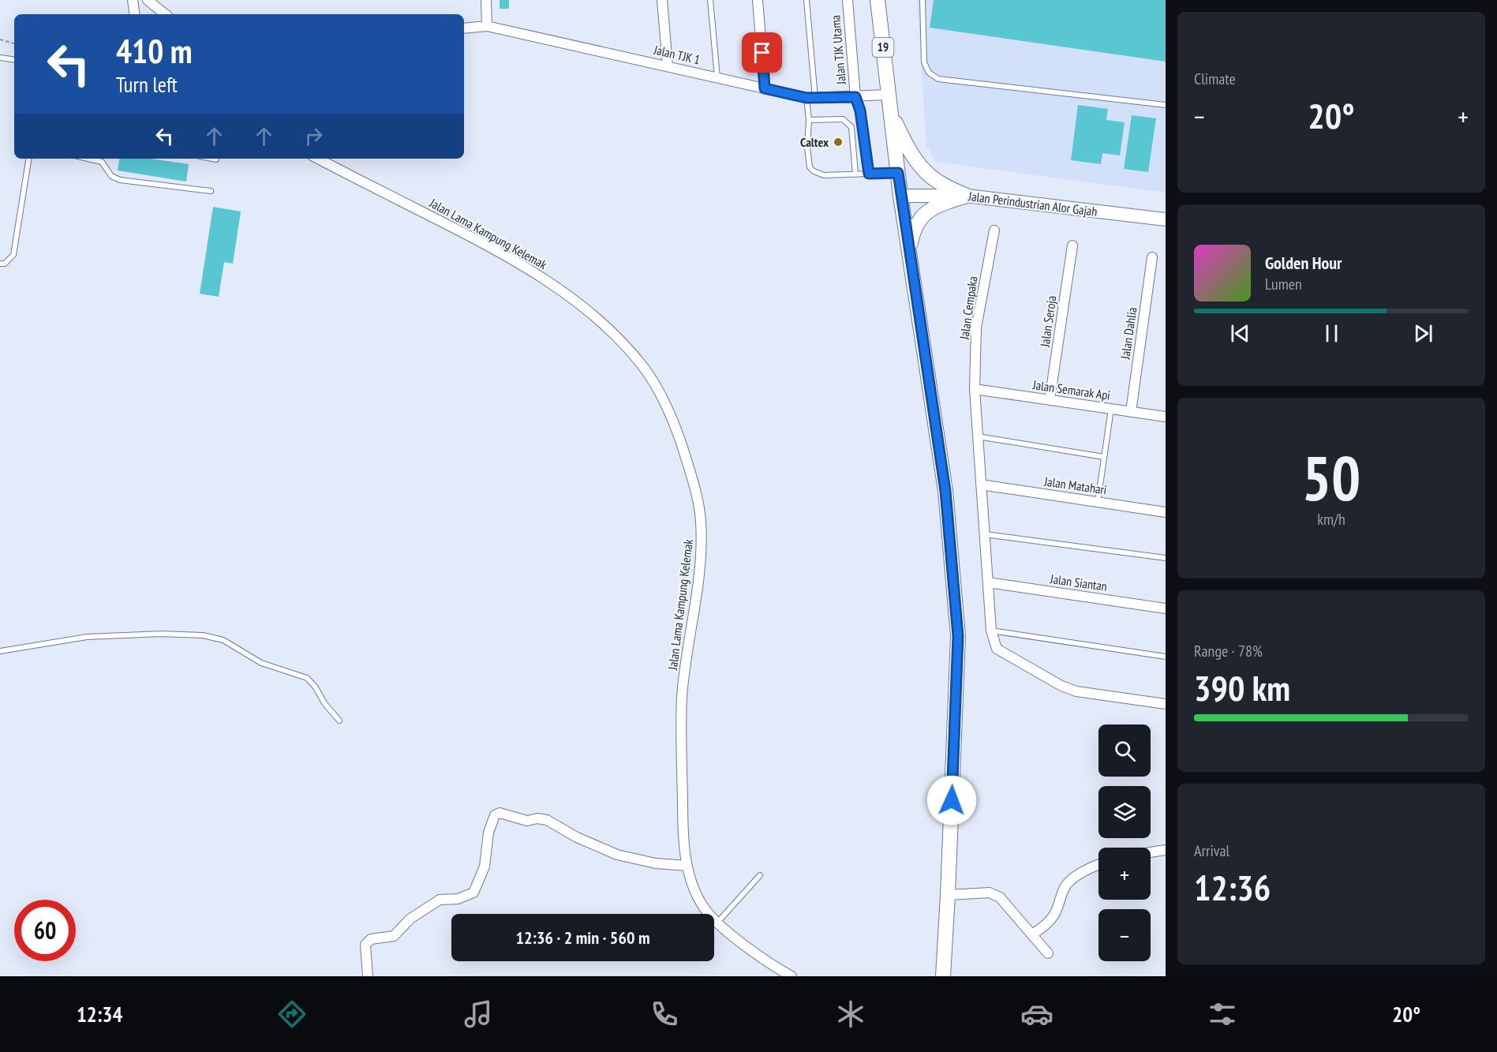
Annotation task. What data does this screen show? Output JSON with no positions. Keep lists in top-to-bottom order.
{
  "streets": {
    "main road": ["19"],
    "street": [
      "Jalan TJK Utama",
      "Jalan TJK 1",
      "Jalan Perindustrian Alor Gajah",
      "Jalan Lama Kampung Kelemak",
      "Jalan Cempaka",
      "Jalan Seroja",
      "Jalan Dahlia",
      "Jalan Semarak Api",
      "Jalan Matahari",
      "Jalan Siantan"
    ]
  },
  "crossings": [
    ["19", "Jalan TJK 1"],
    ["19", "Jalan Perindustrian Alor Gajah"],
    ["Jalan TJK Utama", "Jalan TJK 1"],
    ["Jalan Cempaka", "Jalan Semarak Api"],
    ["Jalan Cempaka", "Jalan Matahari"],
    ["Jalan Cempaka", "Jalan Siantan"],
    ["Jalan Seroja", "Jalan Semarak Api"],
    ["Jalan Dahlia", "Jalan Semarak Api"]
  ],
  "places": ["Caltex"],
  "page": {
    "tile": [
      "Climate",
      ["50", "km/h"],
      ["Range · 78%", "390 km"],
      ["Arrival", "12:36"]
    ],
    "turn": ["410 m", "Turn left"],
    "heat": ["−", "20°", "+"],
    "song": ["Golden Hour", "Lumen"],
    "map_buttons": ["+", "−"],
    "limit": "60",
    "trip": "12:36 · 2 min · 560 m",
    "tabs": ["12:34", "20°"]
  }
}
